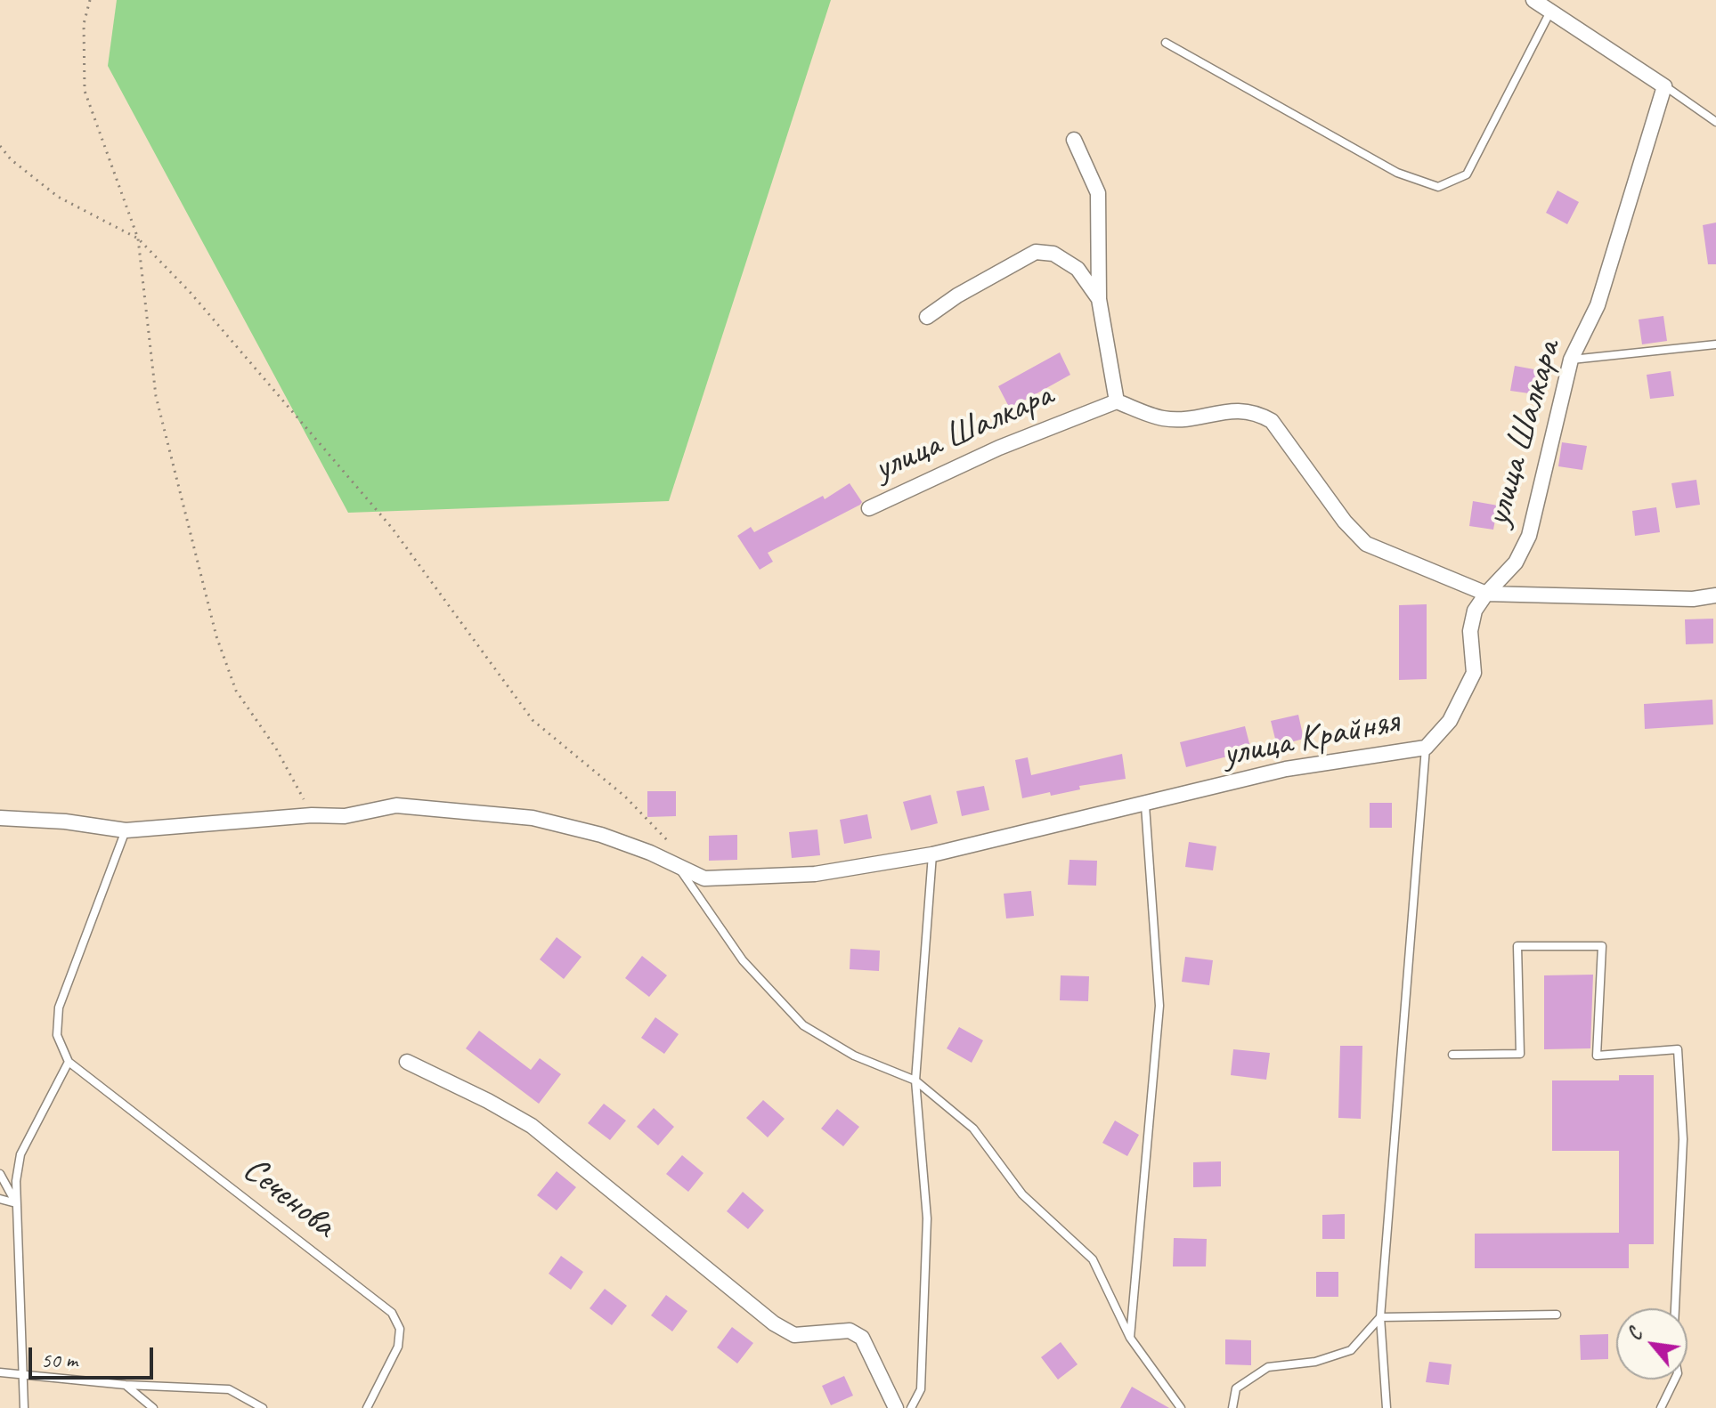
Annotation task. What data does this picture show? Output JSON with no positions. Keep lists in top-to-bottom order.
{
  "streets": {
    "street": ["улица Шалкара", "улица Крайняя"],
    "lane": ["Сеченова"]
  },
  "crossings": [
    ["улица Шалкара", "улица Крайняя"]
  ],
  "scale_bar": "50 m",
  "north": "top left"
}
